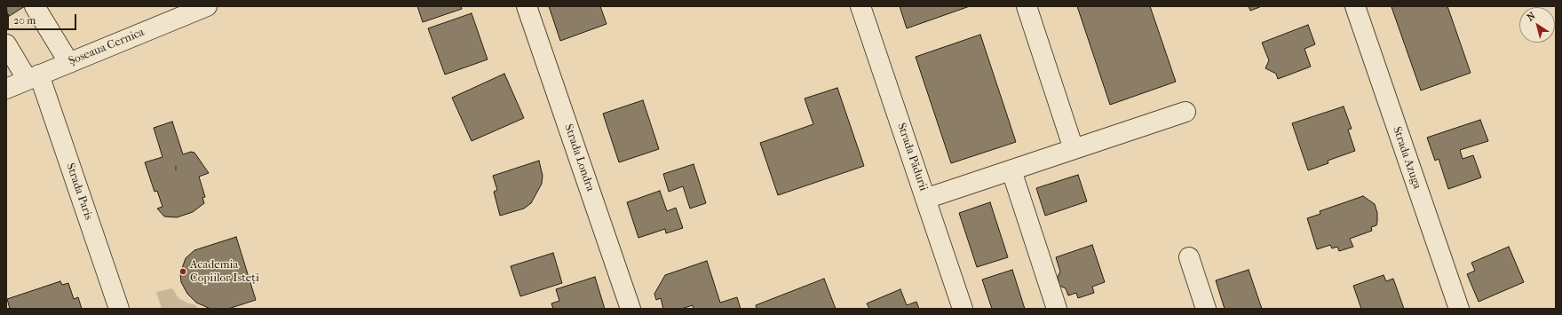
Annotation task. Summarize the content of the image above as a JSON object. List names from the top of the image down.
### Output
{
  "streets": {
    "street": [
      "Șoseaua Cernica",
      "Strada Pădurii",
      "Strada Londra",
      "Strada Azuga",
      "Strada Paris"
    ]
  },
  "crossings": [
    ["Șoseaua Cernica", "Strada Paris"]
  ],
  "places": ["Academia Copiilor Isteți"],
  "house_numbers": ["1"],
  "scale_bar": "20 m",
  "north": "top left"
}
